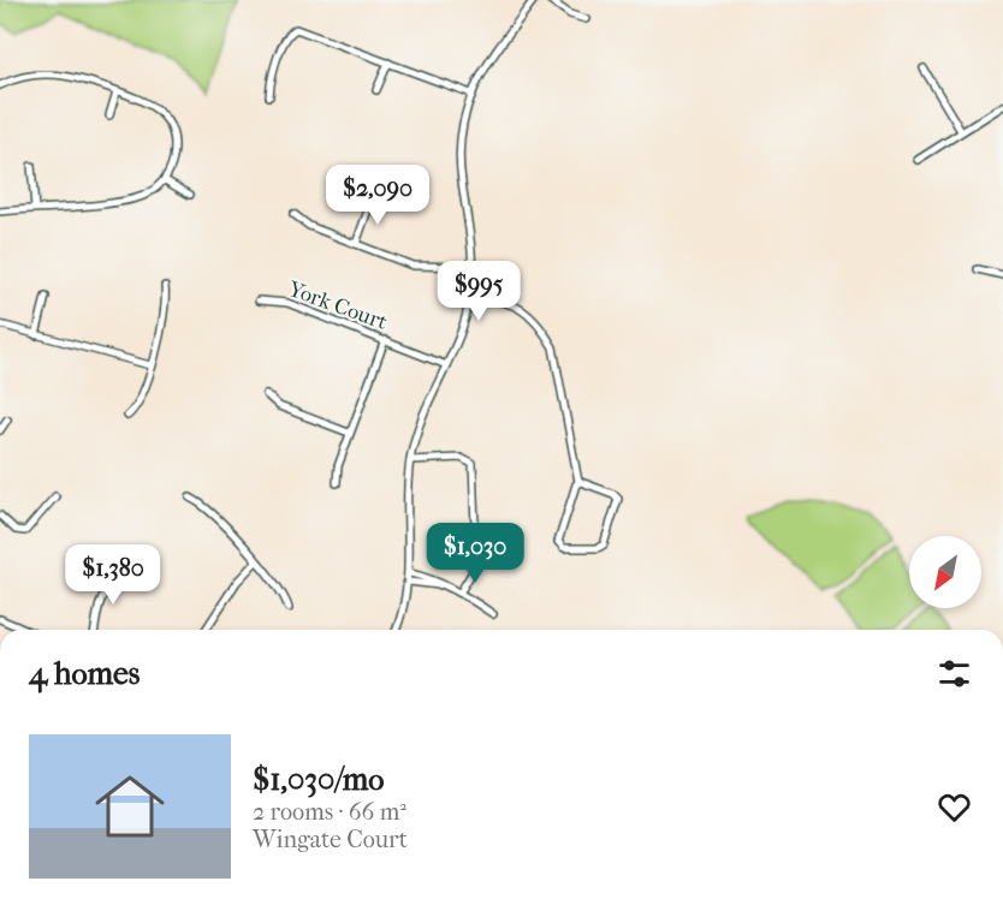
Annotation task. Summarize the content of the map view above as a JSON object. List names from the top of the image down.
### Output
{
  "streets": {
    "street": ["York Court"]
  },
  "north": "bottom left",
  "page": {
    "price": [
      "$2,090",
      "$995",
      "$1,030",
      "$1,380"
    ],
    "heading": "4 homes",
    "list": [
      {
        "name": "$1,030/mo",
        "note": "2 rooms · 66 m² · Wingate Court"
      }
    ]
  }
}
